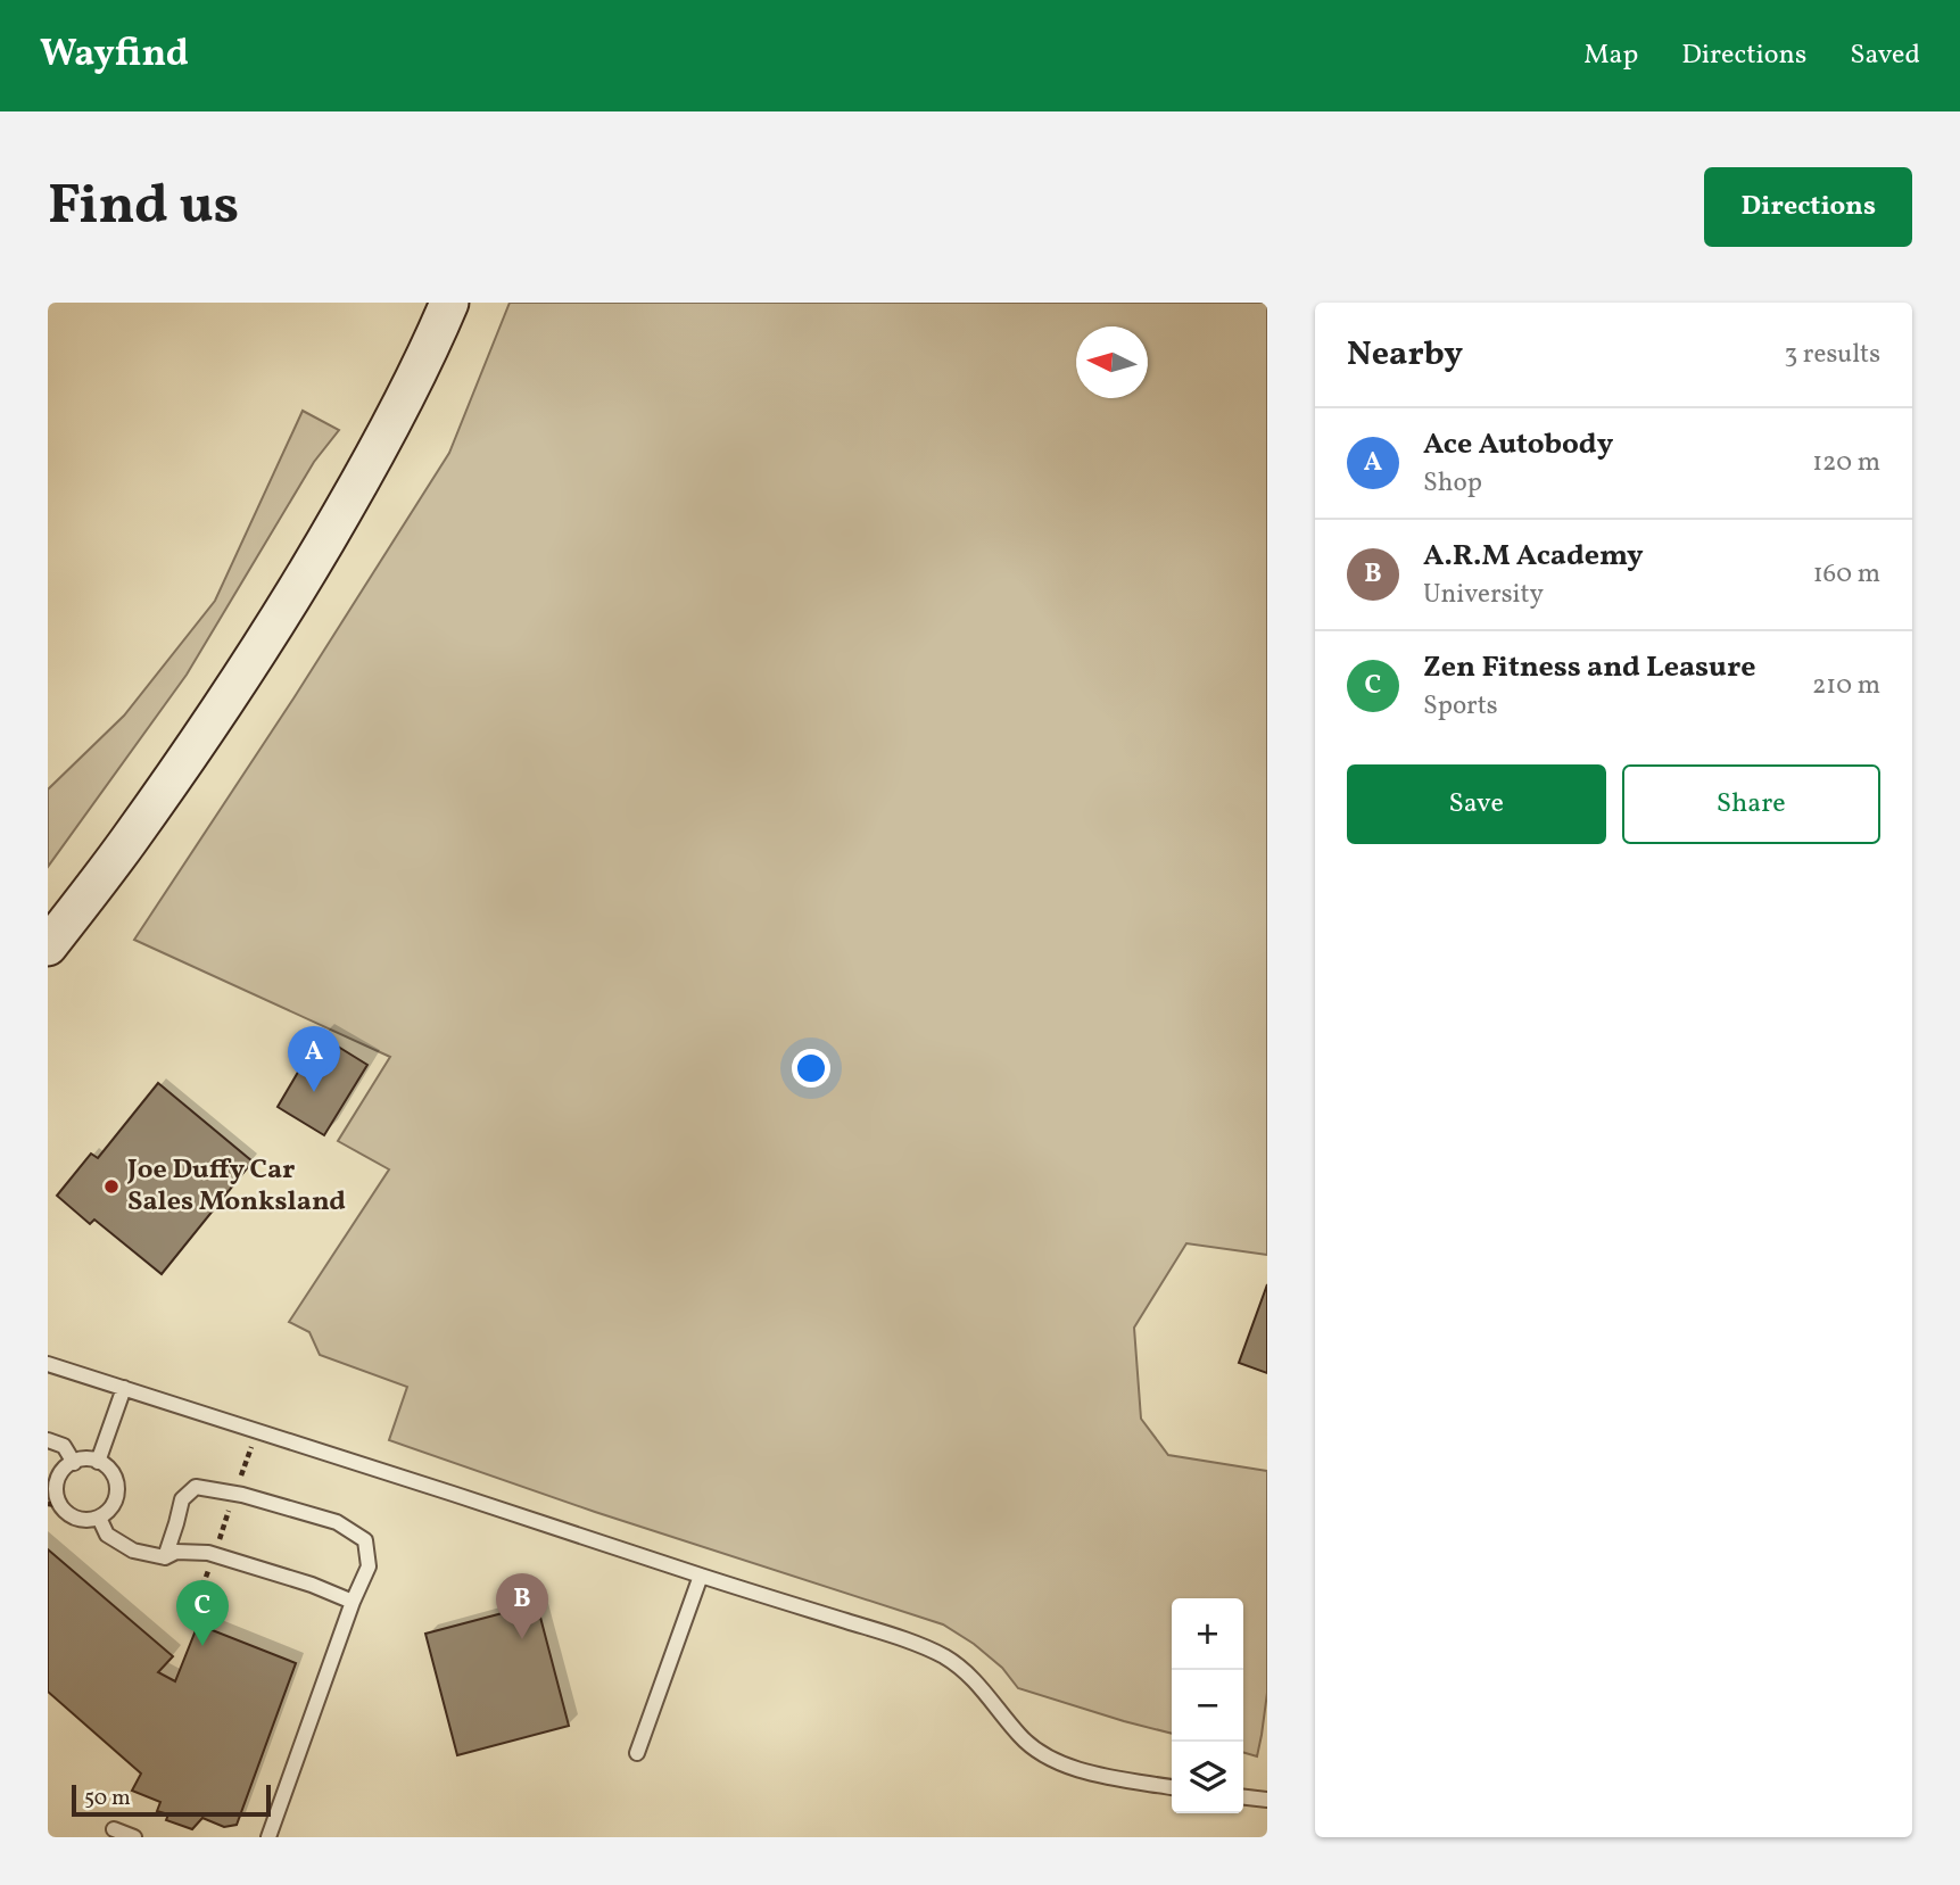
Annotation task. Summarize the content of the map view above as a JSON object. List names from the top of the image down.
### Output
{
  "places": ["Joe Duffy Car Sales Monksland"],
  "scale_bar": "50 m",
  "north": "left",
  "page": {
    "header": "Wayfind",
    "nav": ["Map", "Directions", "Saved"],
    "buttons": [
      "Directions",
      ["Save", "Share"]
    ],
    "title": "Find us",
    "heading": ["Nearby", "3 results"],
    "list": [
      {
        "mark": "A",
        "name": "Ace Autobody",
        "note": "Shop",
        "value": "120 m"
      },
      {
        "mark": "B",
        "name": "A.R.M Academy",
        "note": "University",
        "value": "160 m"
      },
      {
        "mark": "C",
        "name": "Zen Fitness and Leasure",
        "note": "Sports",
        "value": "210 m"
      }
    ],
    "pins": ["A", "B", "C"],
    "map_buttons": ["+", "−"],
    "scale": "50 m"
  }
}
